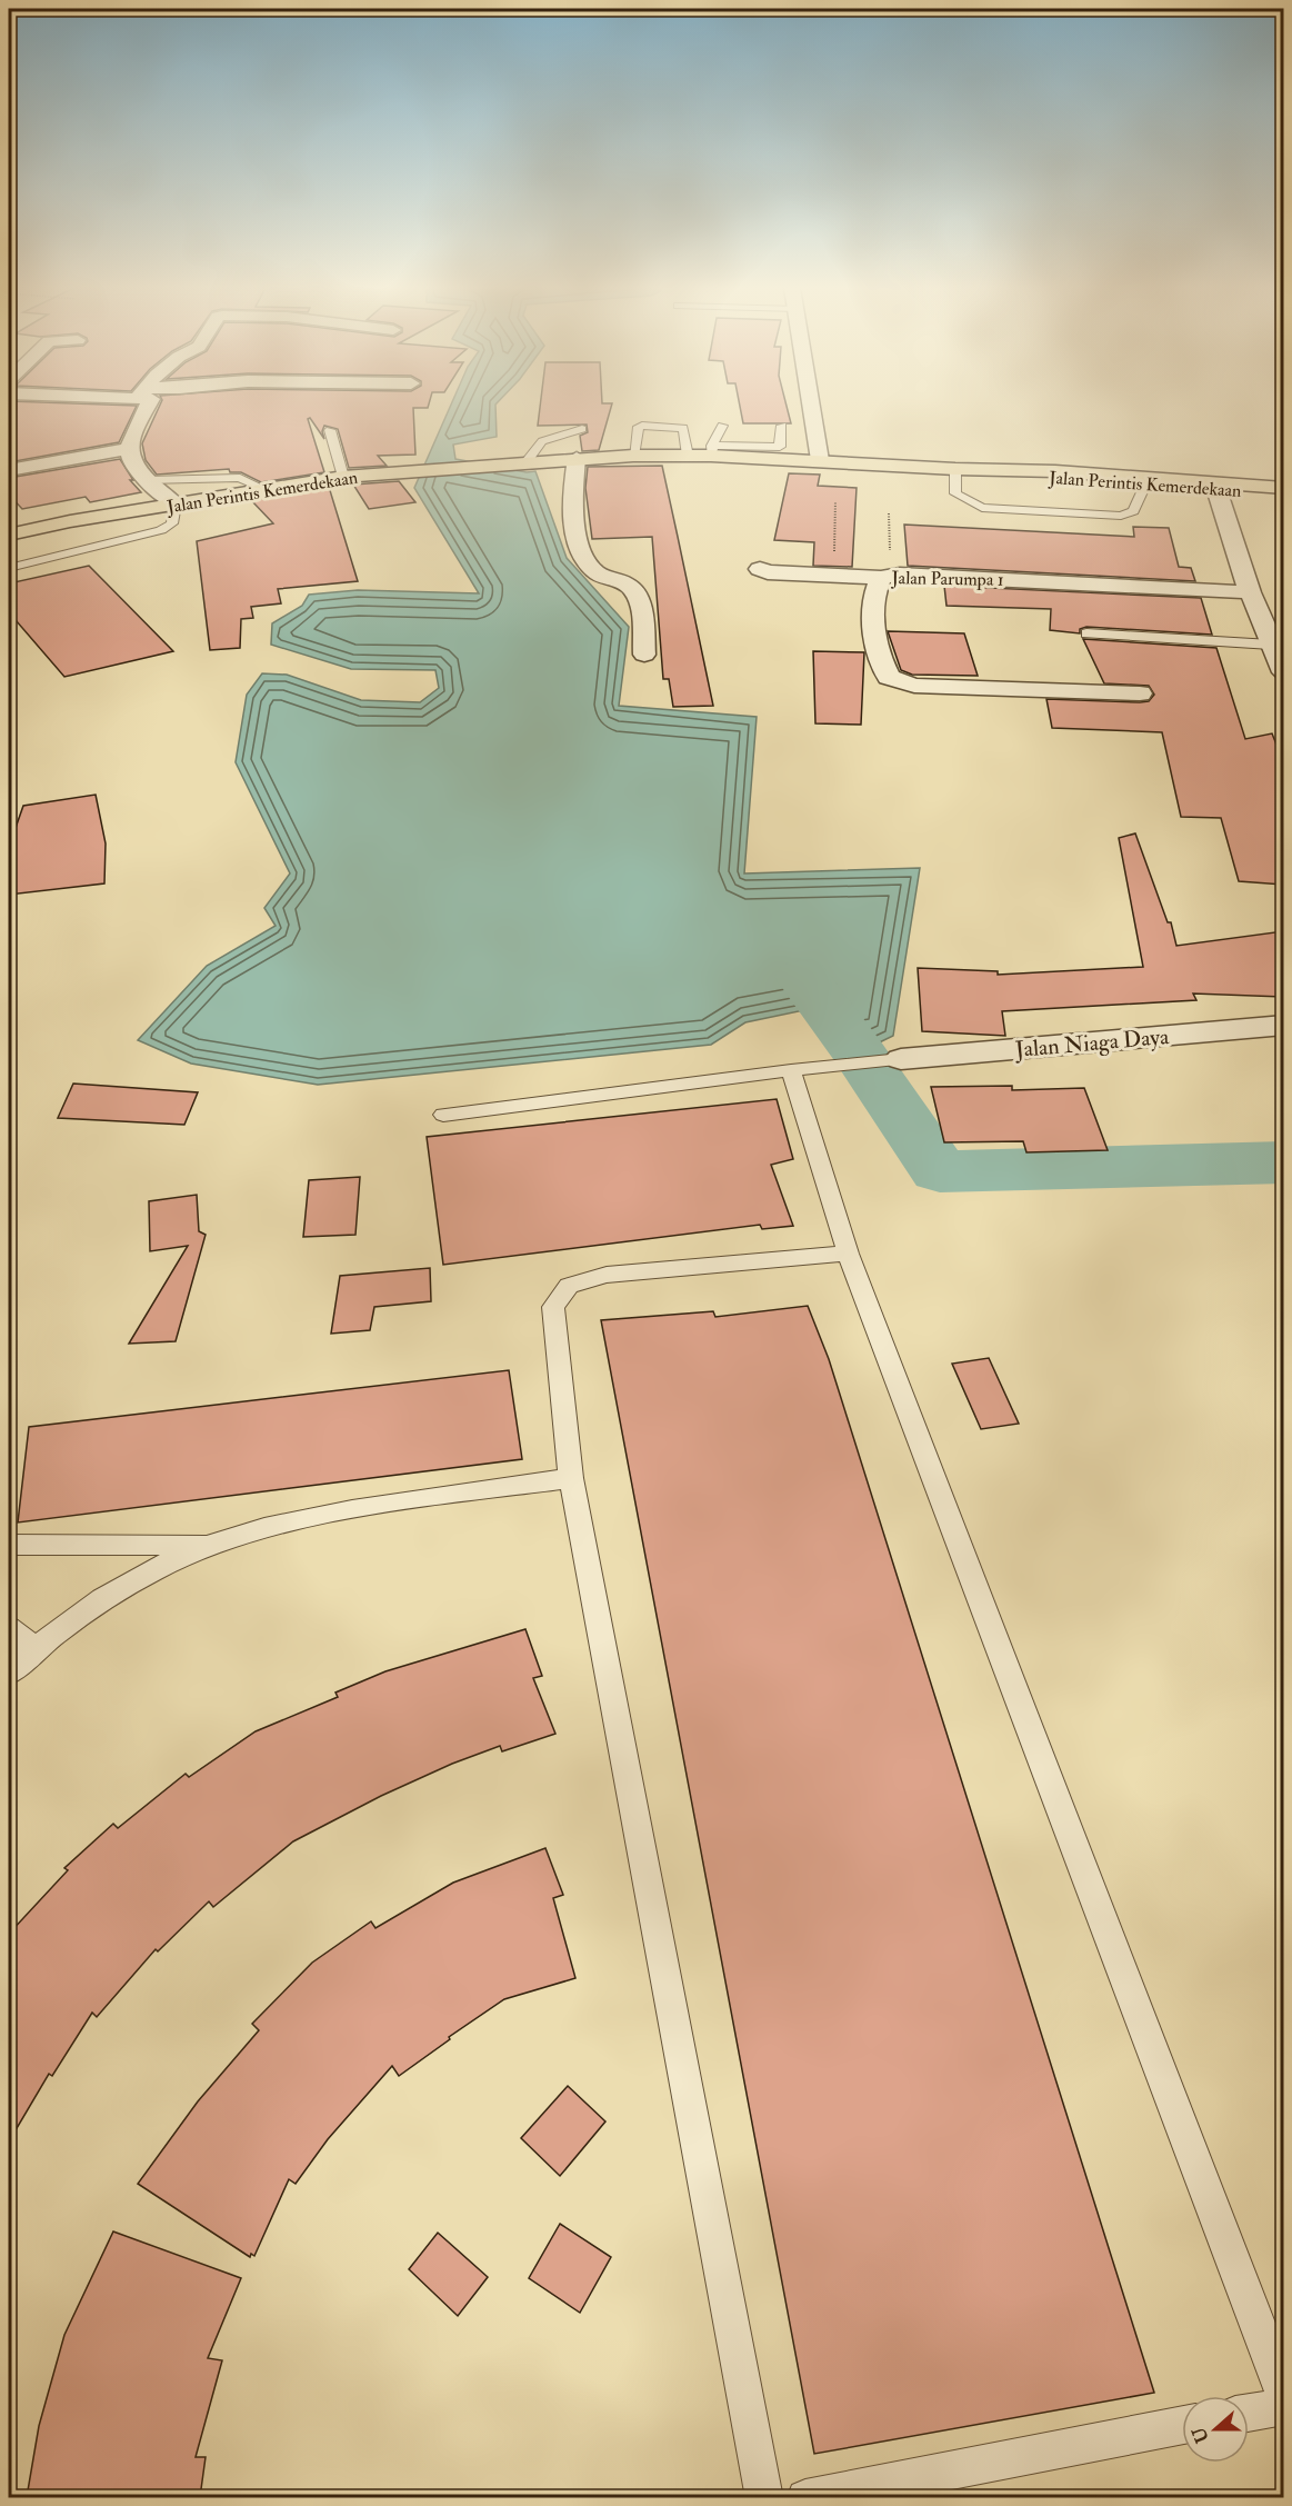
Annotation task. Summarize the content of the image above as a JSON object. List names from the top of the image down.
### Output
{
  "streets": {
    "highway": ["Jalan Perintis Kemerdekaan"],
    "street": ["Jalan Parumpa 1", "Jalan Niaga Daya"]
  },
  "north": "left"
}
